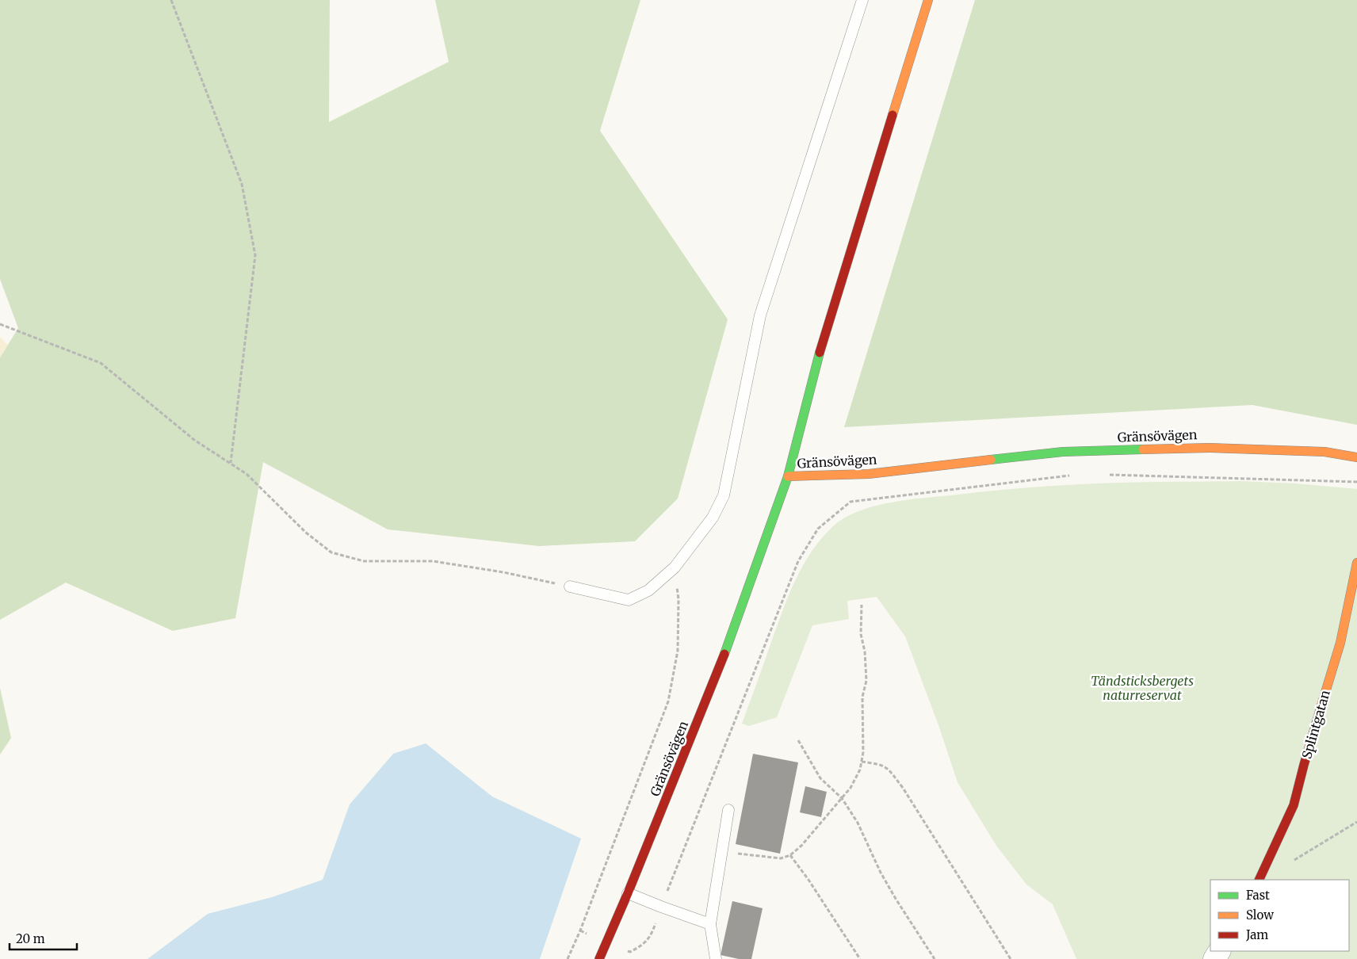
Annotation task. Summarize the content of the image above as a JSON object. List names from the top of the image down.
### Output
{
  "streets": {
    "street": ["Gränsövägen", "Splintgatan"]
  },
  "parks": ["Tändsticksbergets naturreservat"],
  "legend": ["Fast", "Slow", "Jam"],
  "scale_bar": "20 m"
}
